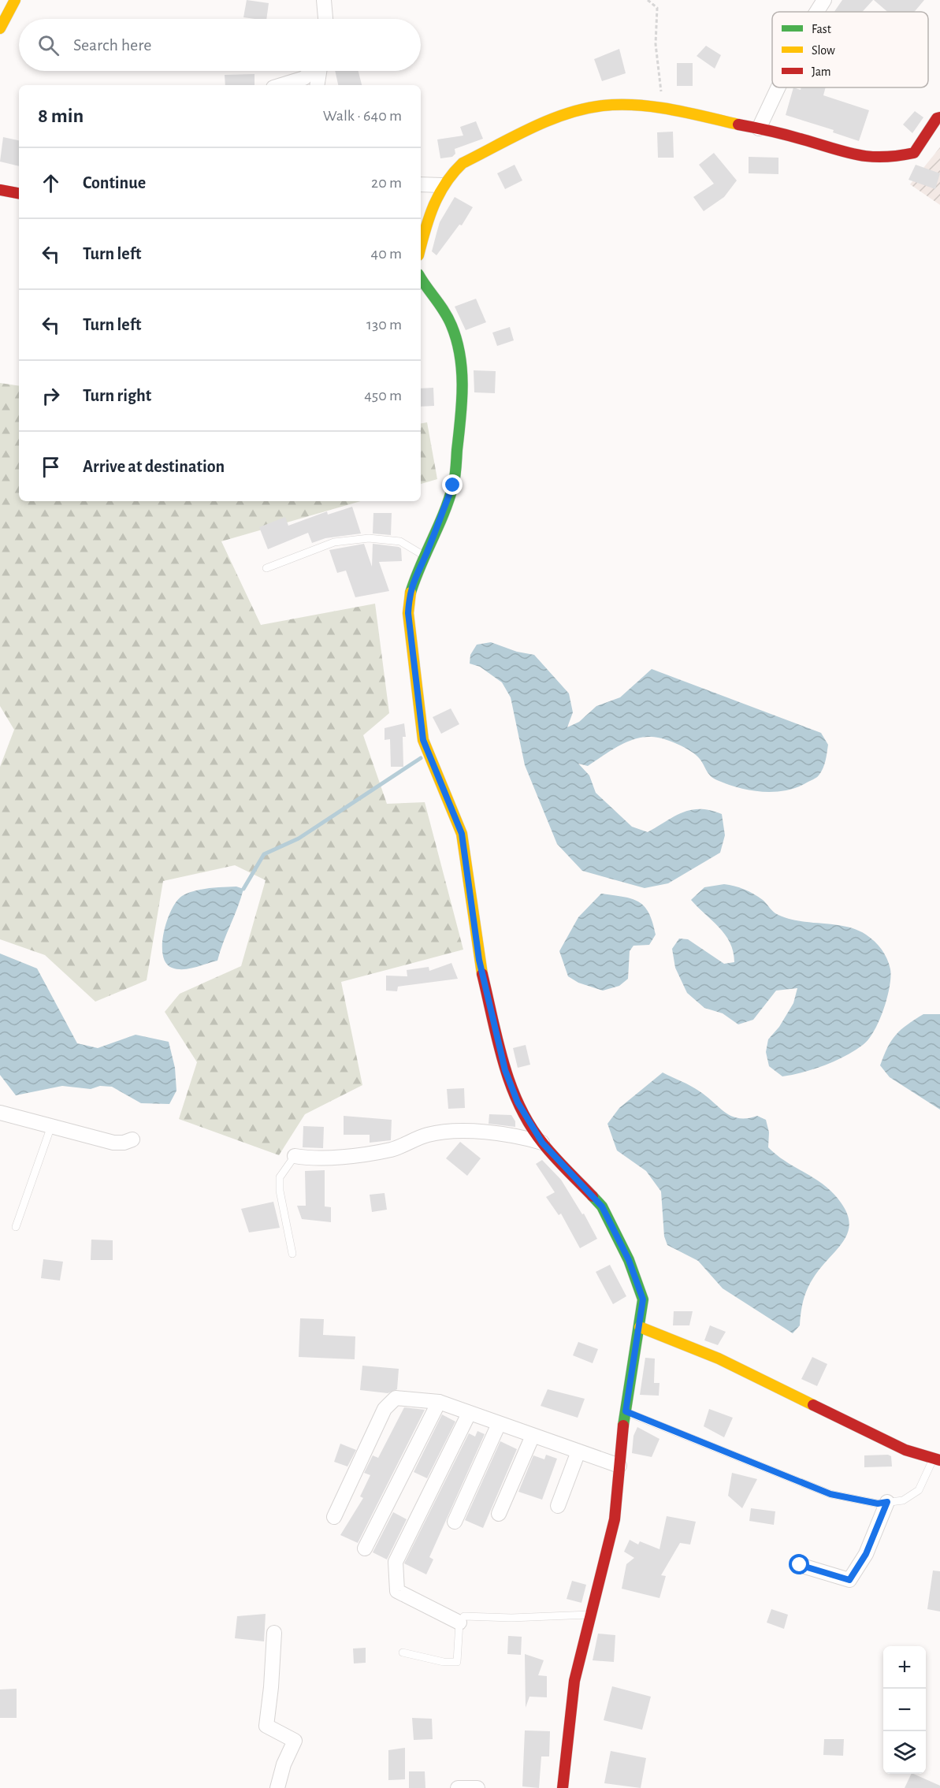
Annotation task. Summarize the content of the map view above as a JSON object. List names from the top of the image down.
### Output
{
  "legend": ["Fast", "Slow", "Jam"],
  "page": {
    "search": "Search here",
    "heading": ["8 min", "Walk · 640 m"],
    "list": [
      ["Continue", "20 m"],
      ["Turn left", "40 m"],
      ["Turn left", "130 m"],
      ["Turn right", "450 m"],
      "Arrive at destination"
    ],
    "map_buttons": ["+", "−"]
  }
}
